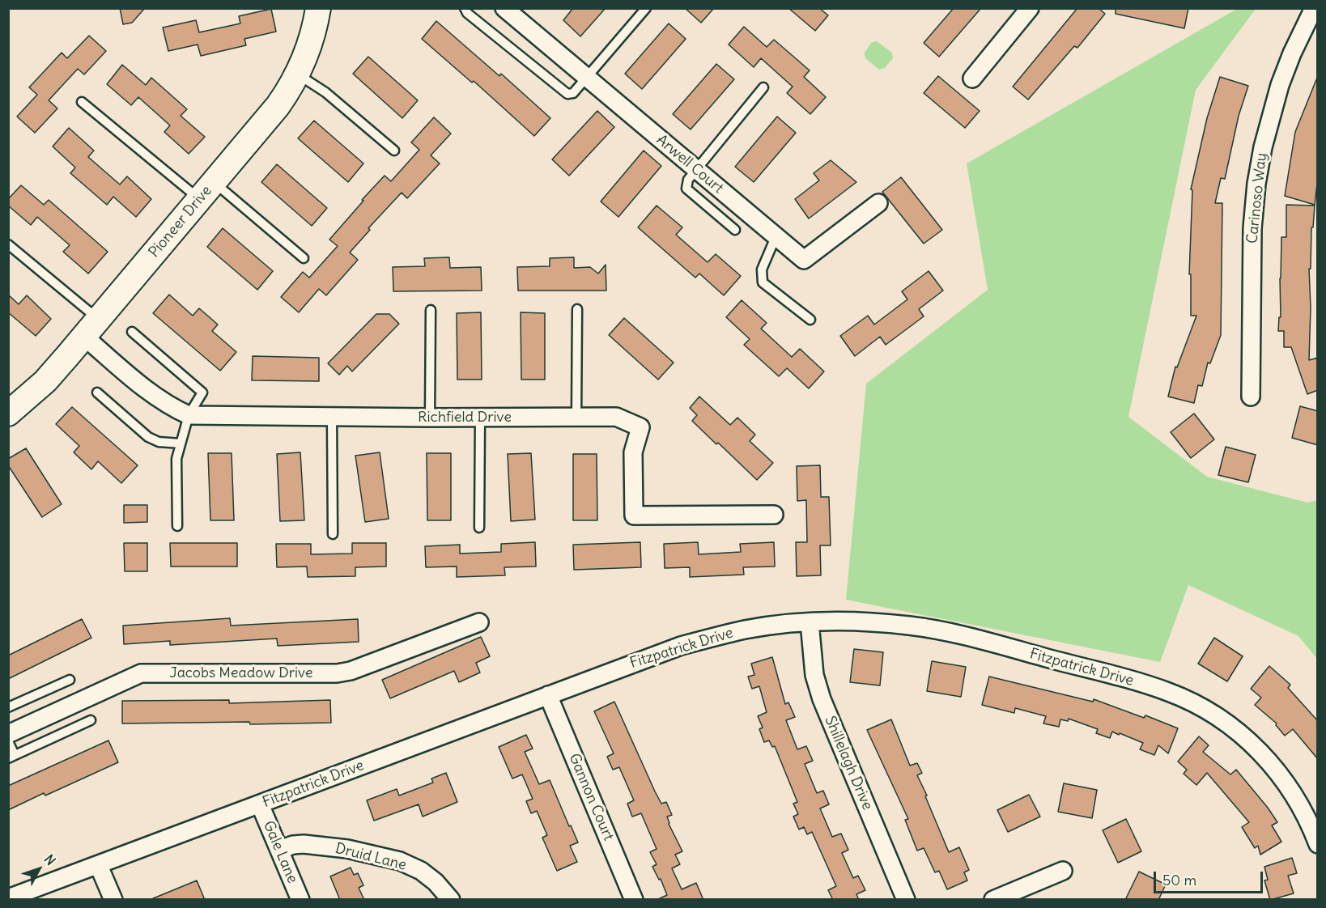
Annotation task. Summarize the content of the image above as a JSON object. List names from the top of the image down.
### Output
{
  "streets": {
    "street": [
      "Arwell Court",
      "Carinoso Way",
      "Pioneer Drive",
      "Richfield Drive",
      "Fitzpatrick Drive",
      "Jacobs Meadow Drive",
      "Shillelagh Drive",
      "Gannon Court",
      "Gale Lane",
      "Druid Lane"
    ]
  },
  "crossings": [
    ["Pioneer Drive", "Richfield Drive"],
    ["Fitzpatrick Drive", "Shillelagh Drive"],
    ["Fitzpatrick Drive", "Gannon Court"],
    ["Fitzpatrick Drive", "Gale Lane"],
    ["Gale Lane", "Druid Lane"]
  ],
  "scale_bar": "50 m",
  "north": "top right"
}
